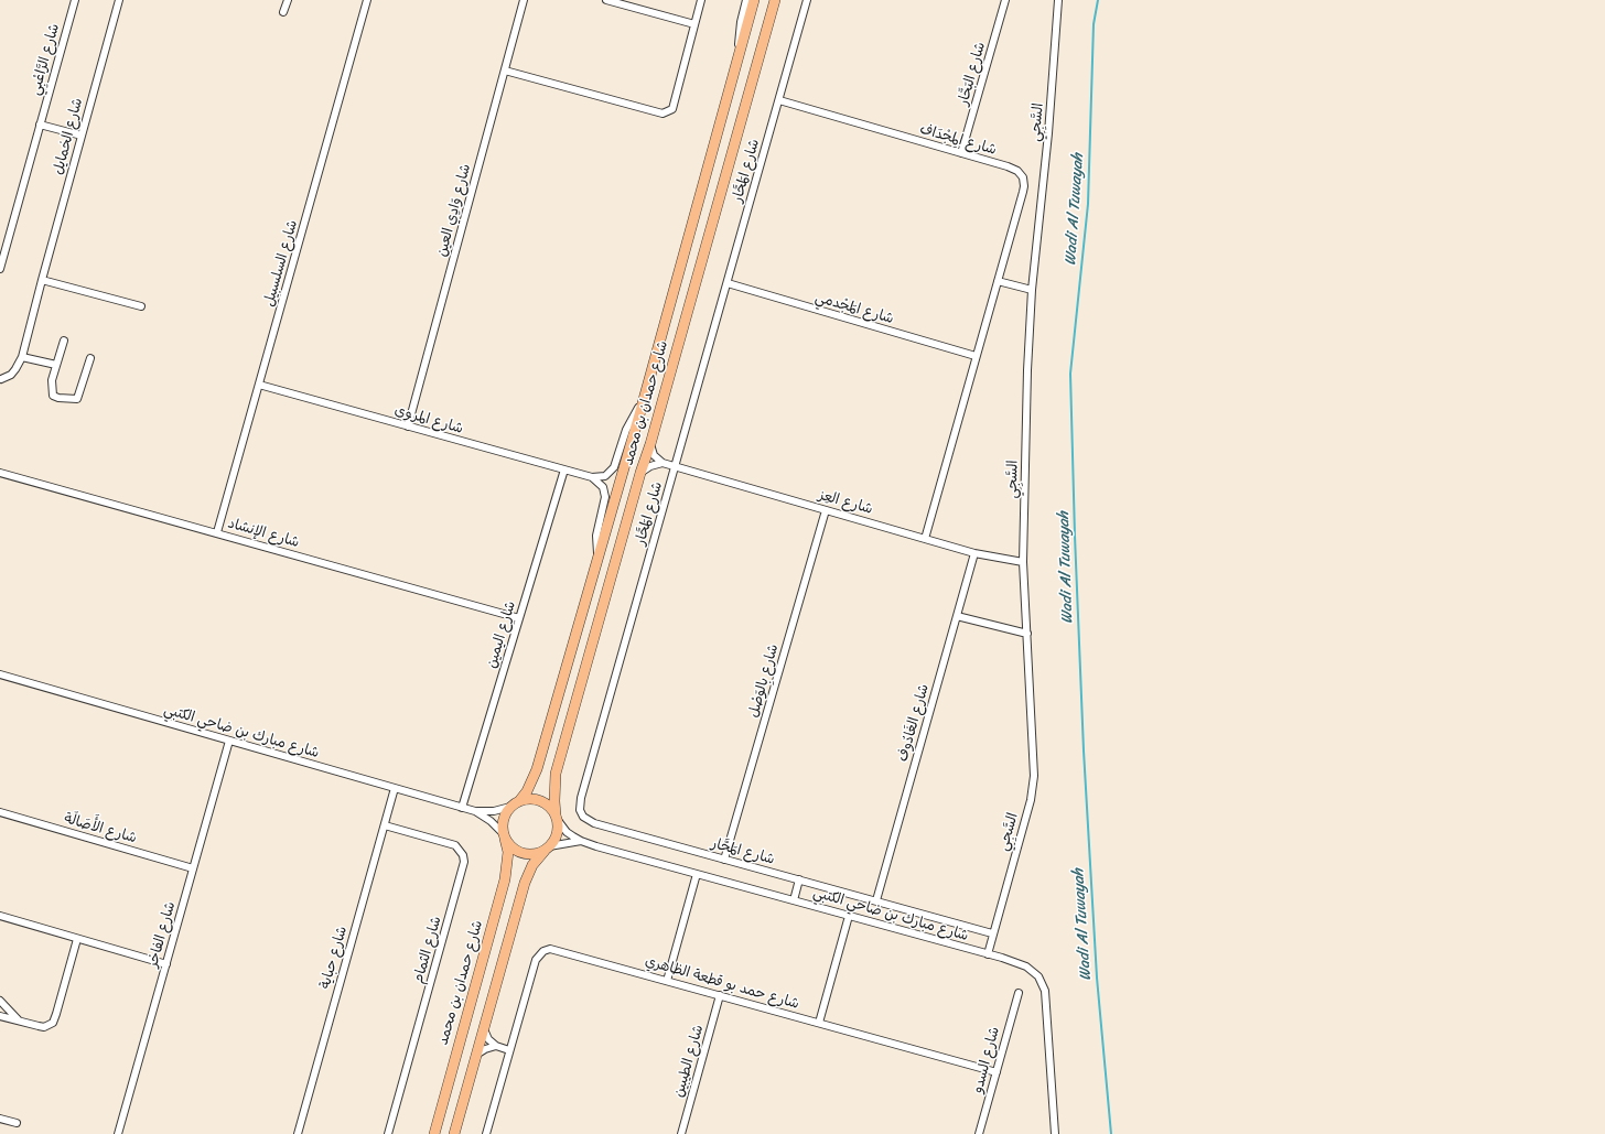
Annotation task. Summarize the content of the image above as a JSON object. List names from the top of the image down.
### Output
{
  "streets": {
    "main road": ["شارع حمدان بن محمد"],
    "street": [
      "شارع الرَّاعْبِي",
      "شارع البَحَّار",
      "السَّجِي",
      "شارع الخمايل",
      "شارع المِجْدَاف",
      "شارع المَحَّار",
      "شارع وَادِي العين",
      "شارع السلسبيل",
      "شارع المَجْدمي",
      "شارع المروى",
      "شارع العِز",
      "شارع الإنشاد",
      "شارع اليمين",
      "شارع بِالوَصْل",
      "شارع الغَادُوف",
      "شارع مبارك بن ضاحي الكتبي",
      "شارع الأَصَالَة",
      "شارع الفاخر",
      "شارع الثمام",
      "شارع حباية",
      "شارع حمد بو قطعة الظاهري",
      "شارع السدو",
      "شارع الطيبين"
    ]
  },
  "crossings": [
    ["شارع البَحَّار", "شارع المِجْدَاف"],
    ["السَّجِي", "شارع المَحَّار"],
    ["السَّجِي", "شارع العِز"],
    ["السَّجِي", "شارع مبارك بن ضاحي الكتبي"],
    ["شارع المِجْدَاف", "شارع المَحَّار"],
    ["شارع المِجْدَاف", "شارع المَجْدمي"],
    ["شارع المِجْدَاف", "شارع العِز"],
    ["شارع المَحَّار", "شارع المَجْدمي"],
    ["شارع المَحَّار", "شارع العِز"],
    ["شارع المَحَّار", "شارع بِالوَصْل"],
    ["شارع المَحَّار", "شارع الغَادُوف"],
    ["شارع وَادِي العين", "شارع المروى"],
    ["شارع السلسبيل", "شارع المروى"],
    ["شارع السلسبيل", "شارع الإنشاد"],
    ["شارع حمدان بن محمد", "شارع مبارك بن ضاحي الكتبي"],
    ["شارع المروى", "شارع اليمين"],
    ["شارع العِز", "شارع بِالوَصْل"],
    ["شارع العِز", "شارع الغَادُوف"],
    ["شارع الإنشاد", "شارع اليمين"],
    ["شارع اليمين", "شارع مبارك بن ضاحي الكتبي"],
    ["شارع مبارك بن ضاحي الكتبي", "شارع الفاخر"],
    ["شارع مبارك بن ضاحي الكتبي", "شارع حباية"],
    ["شارع الأَصَالَة", "شارع الفاخر"],
    ["شارع الثمام", "شارع حباية"],
    ["شارع حمد بو قطعة الظاهري", "شارع السدو"],
    ["شارع حمد بو قطعة الظاهري", "شارع الطيبين"]
  ],
  "water": ["Wadi Al Tuwayah"]
}
